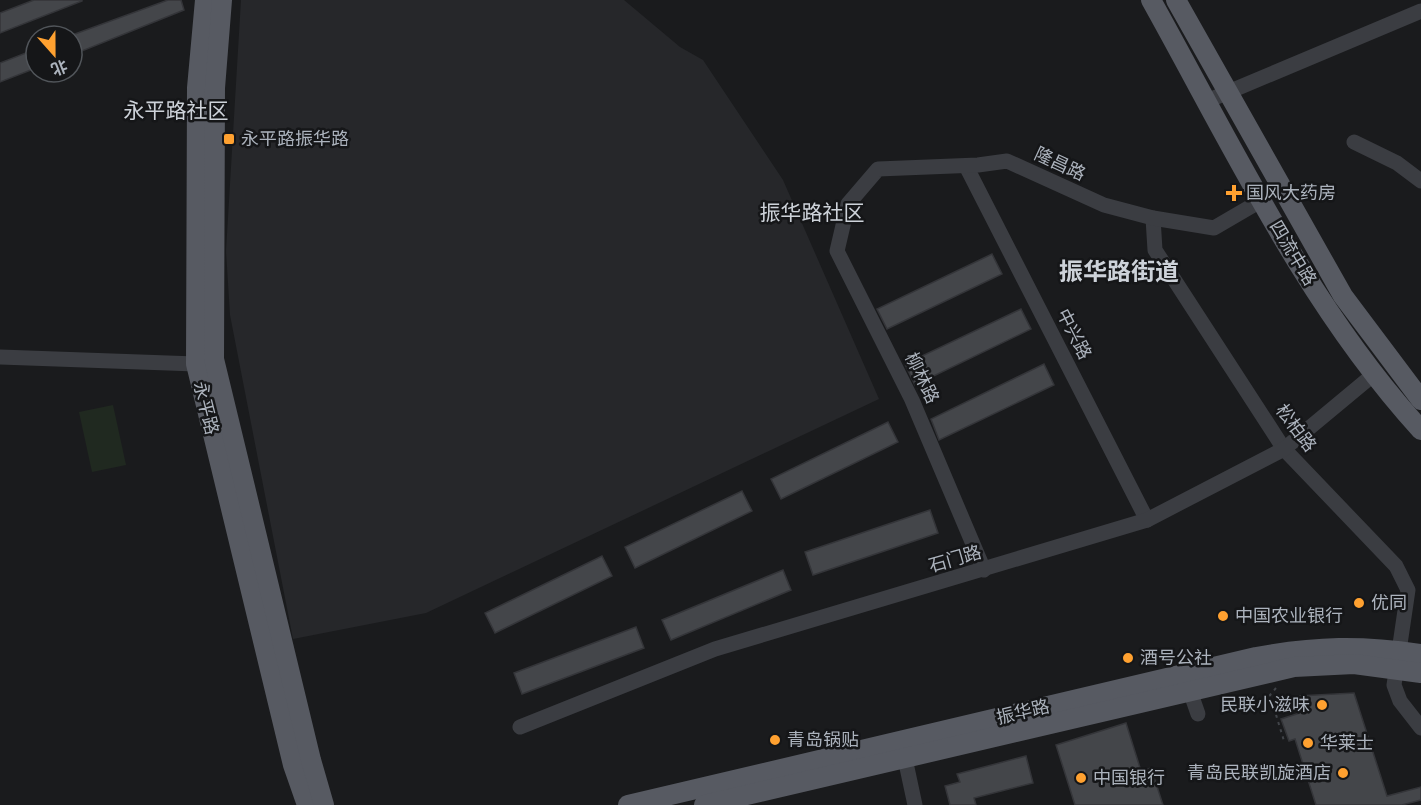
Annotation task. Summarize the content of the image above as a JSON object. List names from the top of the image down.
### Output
{
  "streets": {
    "main road": ["四流中路", "永平路", "振华路"],
    "street": [
      "隆昌路",
      "中兴路",
      "柳林路",
      "松柏路",
      "石门路"
    ]
  },
  "crossings": [
    ["隆昌路", "四流中路"],
    ["隆昌路", "中兴路"],
    ["隆昌路", "柳林路"],
    ["隆昌路", "松柏路"],
    ["四流中路", "石门路"],
    ["中兴路", "石门路"],
    ["柳林路", "石门路"],
    ["松柏路", "石门路"],
    ["松柏路", "振华路"]
  ],
  "districts": ["永平路社区", "振华路社区", "振华路街道"],
  "places": {
    "transit": ["永平路振华路"],
    "health": ["国风大药房"],
    "other": [
      "优同",
      "中国农业银行",
      "酒号公社",
      "民联小滋味",
      "青岛锅贴",
      "华莱士",
      "青岛民联凯旋酒店",
      "中国银行"
    ]
  },
  "north": "bottom"
}
